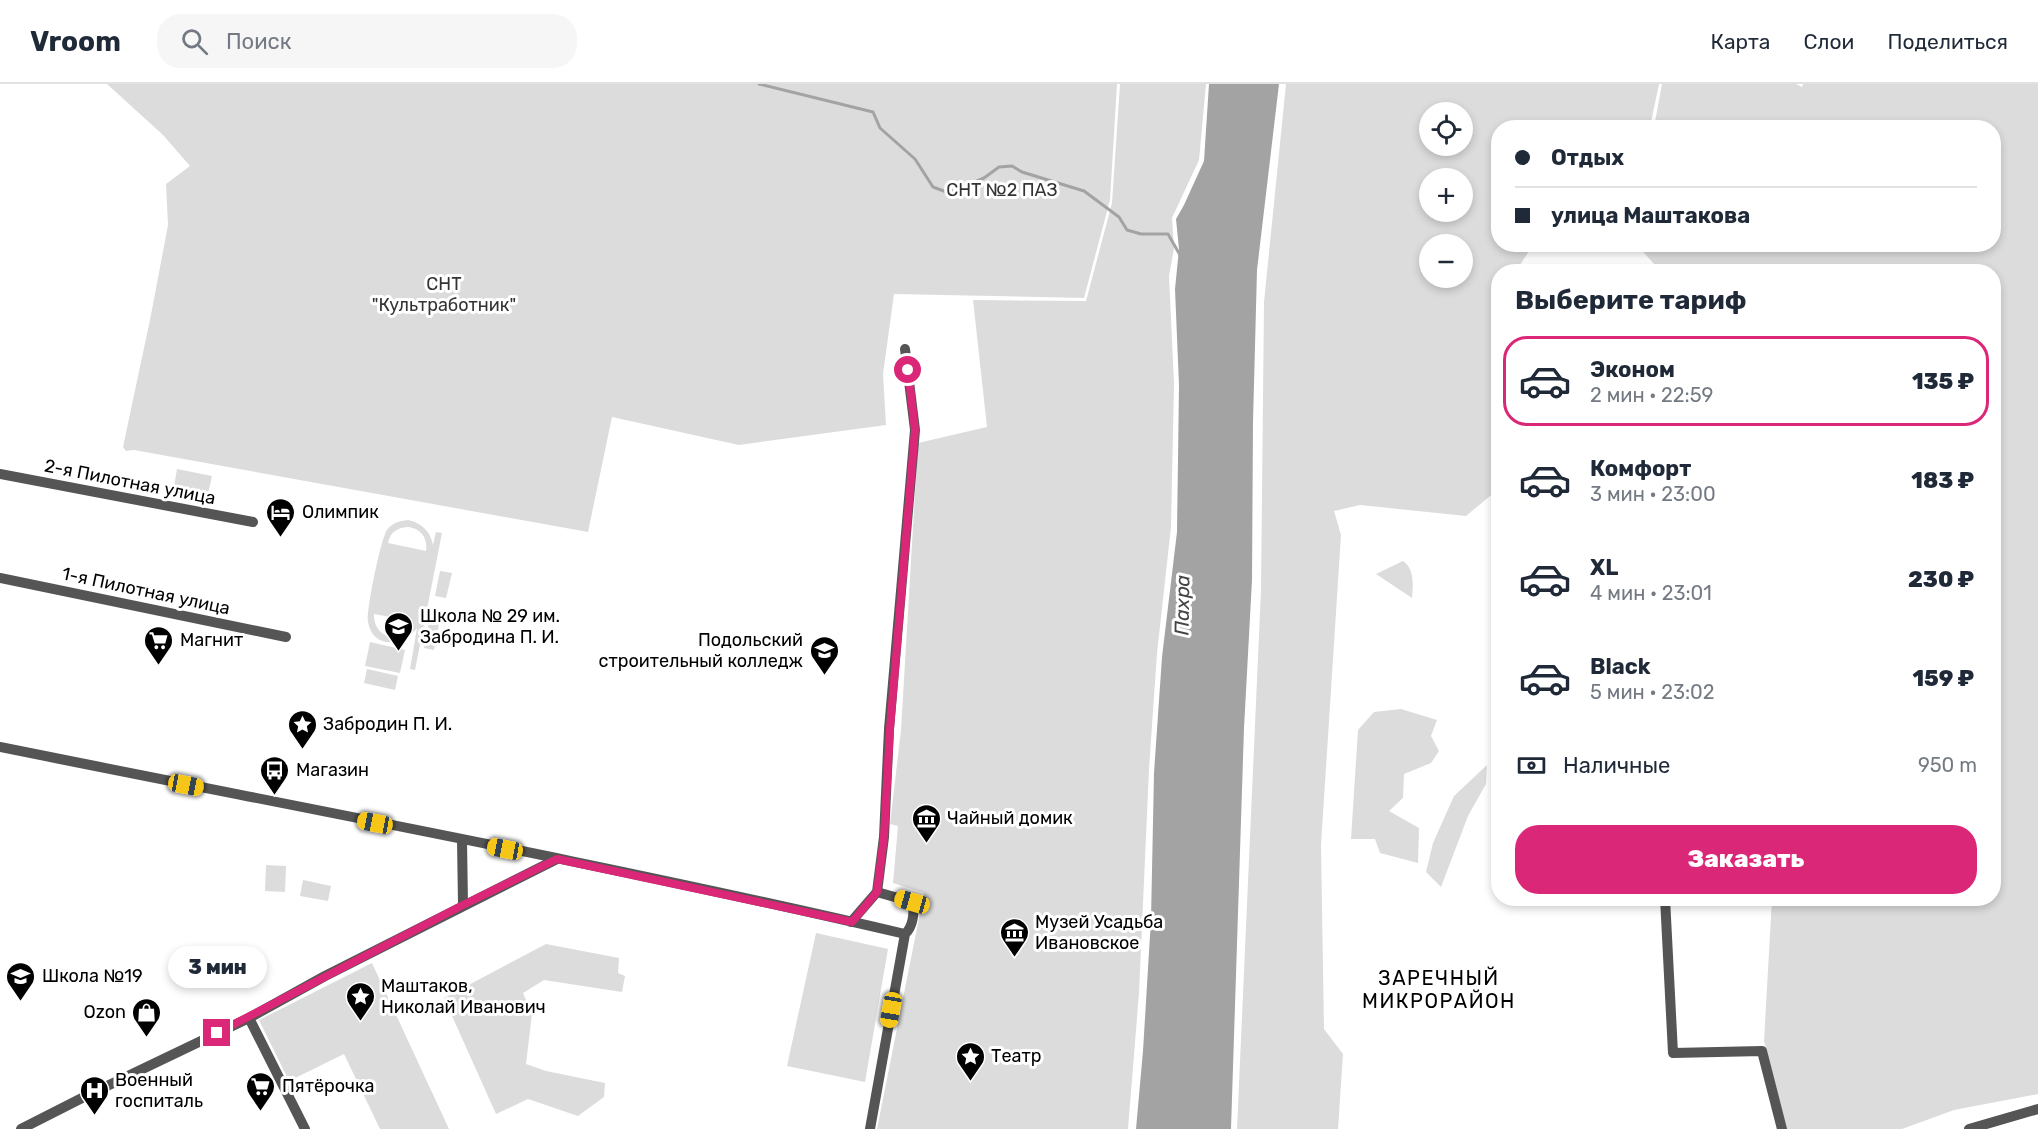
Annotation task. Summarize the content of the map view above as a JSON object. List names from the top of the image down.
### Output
{
  "streets": {
    "street": ["2-я Пилотная улица", "1-я Пилотная улица"]
  },
  "districts": ["ЗАРЕЧНЫЙ МИКРОРАЙОН"],
  "water": ["Пахра"],
  "parks": ["СНТ №2 ПАЗ", "СНТ \"Культработник\""],
  "places": {
    "hotel": ["Олимпик"],
    "school or university": ["Школа № 29 им. Забродина П. И.", "Подольский строительный колледж", "Школа №19"],
    "supermarket": ["Магнит", "Пятёрочка"],
    "place": ["Забродин П. И.", "Маштаков, Николай Иванович", "Театр"],
    "bus stop": ["Магазин"],
    "museum": ["Чайный домик", "Музей Усадьба Ивановское"],
    "shop": ["Ozon"],
    "hospital": ["Военный госпиталь"]
  },
  "page": {
    "header": "Vroom",
    "search": "Поиск",
    "nav": ["Карта", "Слои", "Поделиться"],
    "map_buttons": ["+", "−"],
    "banner": ["Отдых", "улица Маштакова"],
    "heading": "Выберите тариф",
    "list": [
      {
        "name": "Эконом",
        "note": "2 мин · 22:59",
        "value": "135 ₽"
      },
      {
        "name": "Комфорт",
        "note": "3 мин · 23:00",
        "value": "183 ₽"
      },
      {
        "name": "XL",
        "note": "4 мин · 23:01",
        "value": "230 ₽"
      },
      {
        "name": "Black",
        "note": "5 мин · 23:02",
        "value": "159 ₽"
      }
    ],
    "pay": ["Наличные", "950 m"],
    "buttons": "Заказать",
    "bubble": "3 мин"
  }
}
